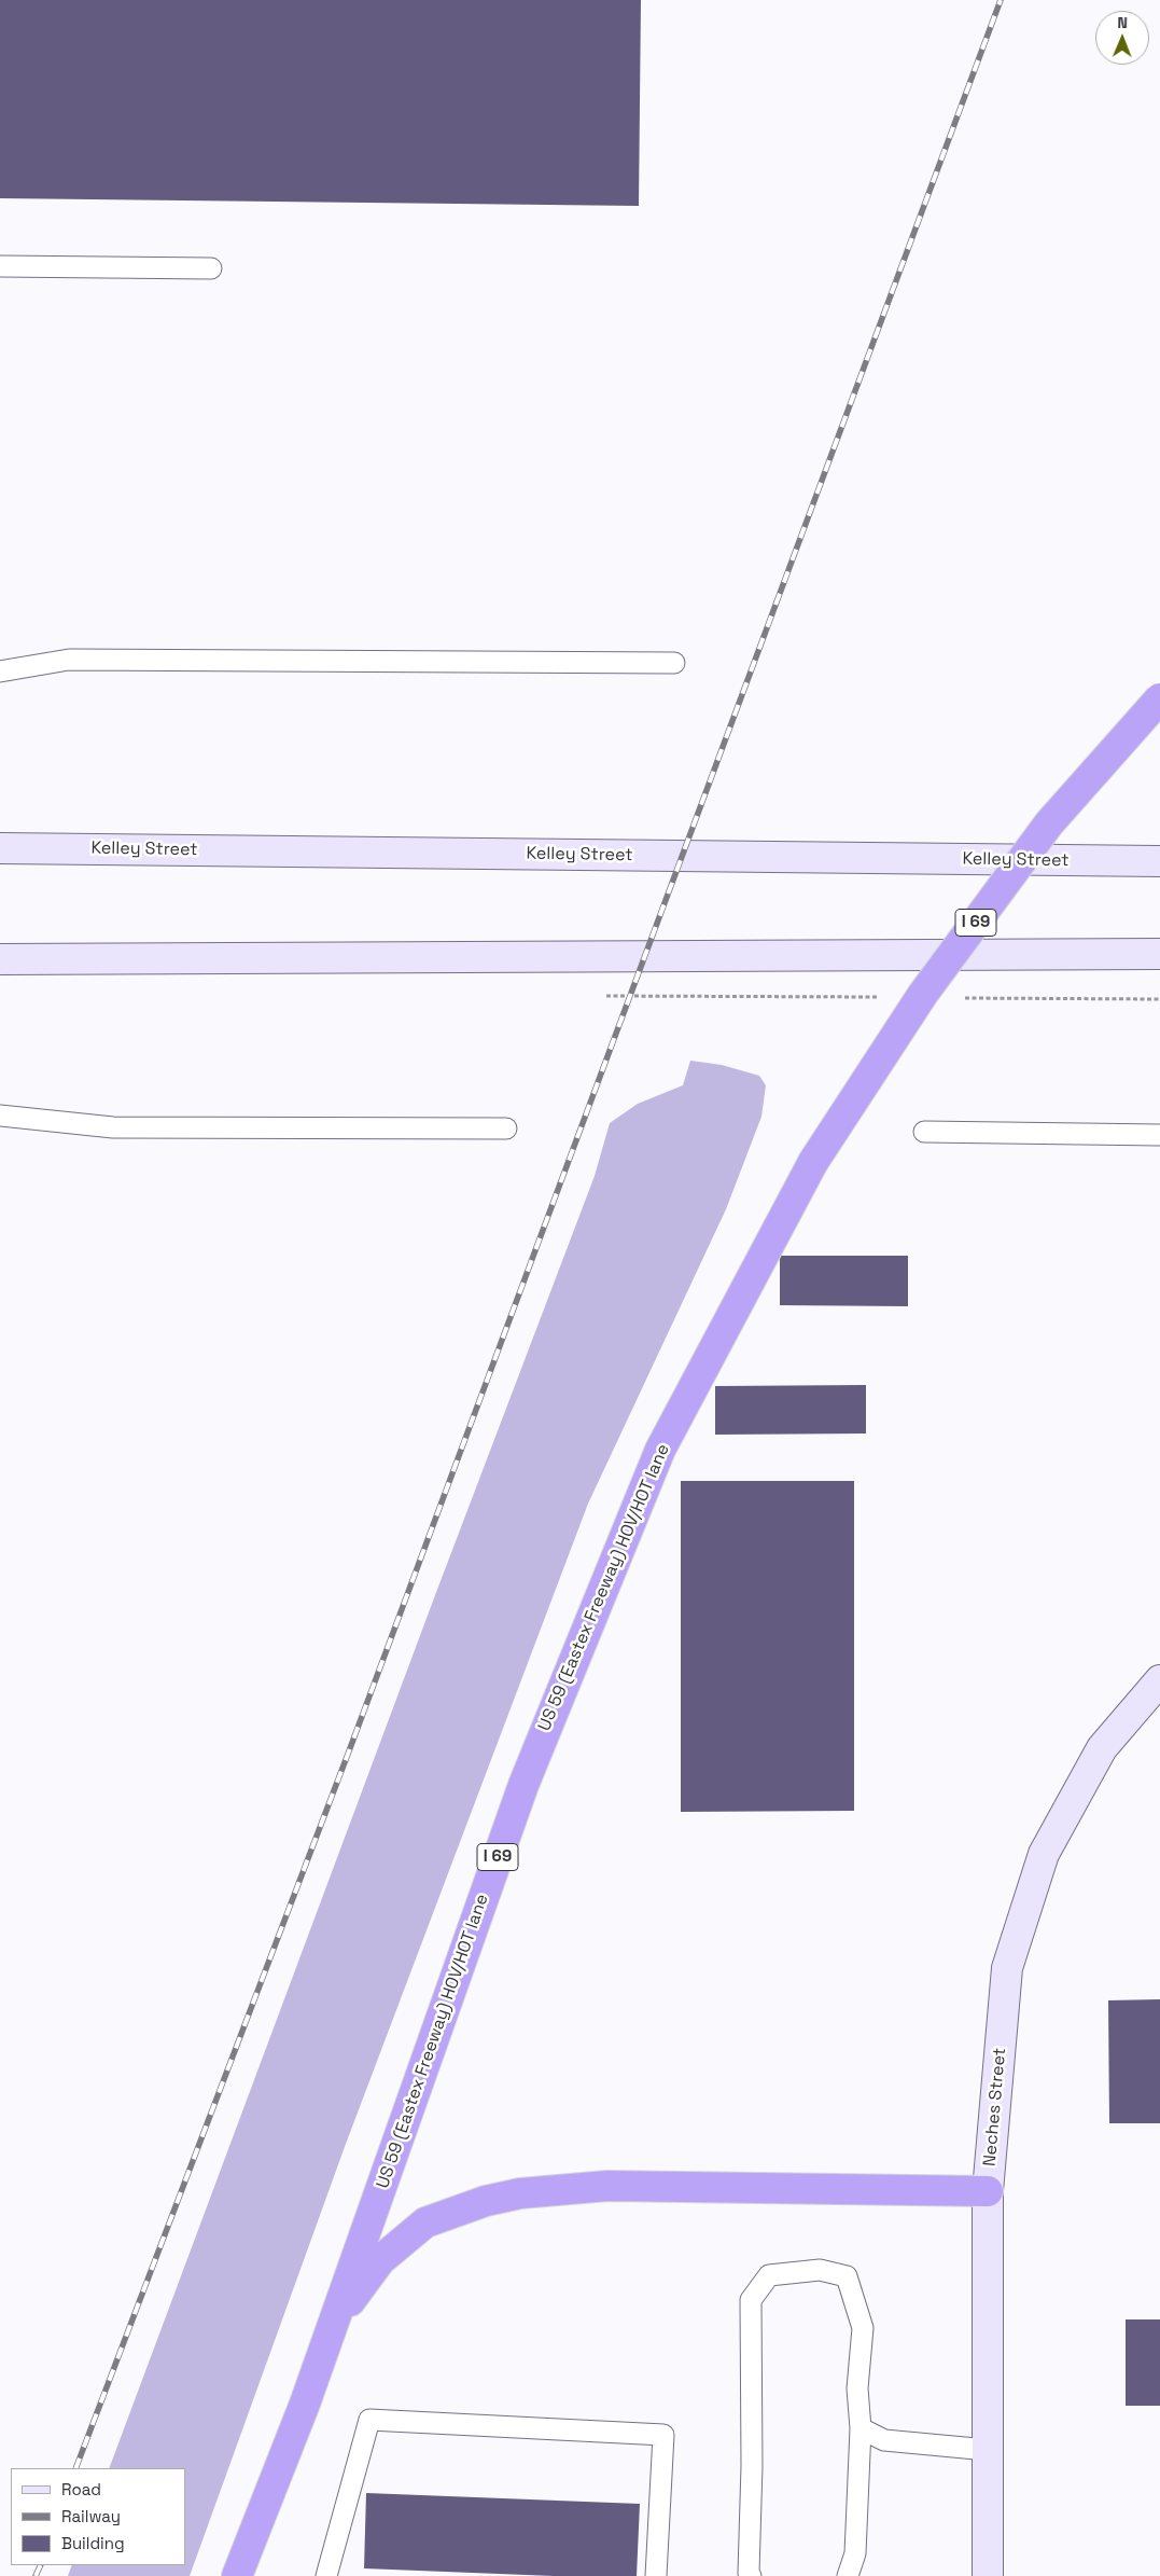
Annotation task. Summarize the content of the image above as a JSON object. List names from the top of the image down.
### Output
{
  "streets": {
    "highway": ["I 69", "US 59 (Eastex Freeway) HOV/HOT lane"],
    "main road": ["Kelley Street", "Neches Street"]
  },
  "legend": ["Road", "Railway", "Building"],
  "north": "top"
}
